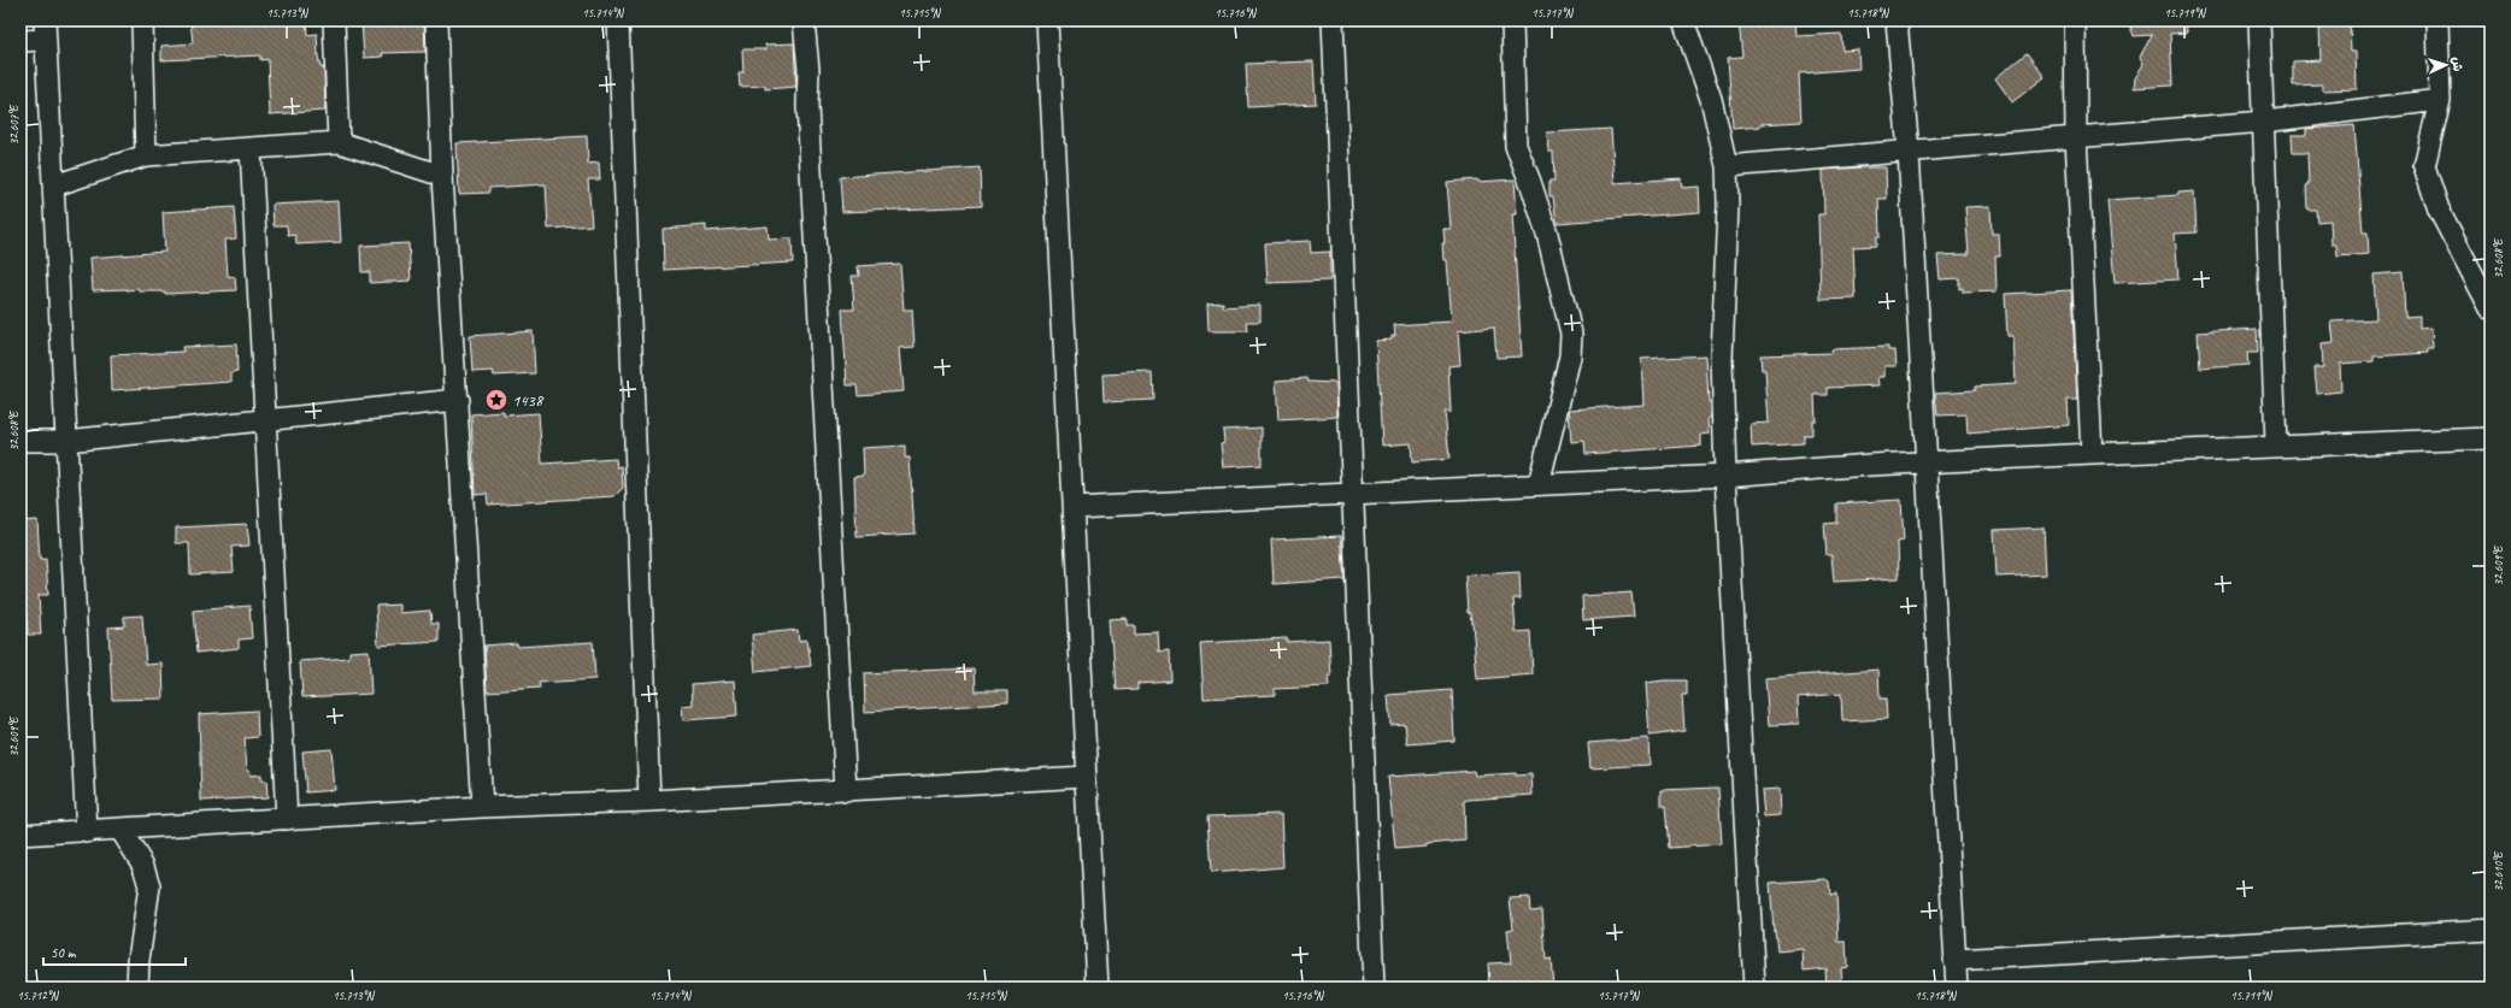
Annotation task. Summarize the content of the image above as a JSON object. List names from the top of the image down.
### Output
{
  "places": {
    "place": ["1438"]
  },
  "scale_bar": "50 m",
  "north": "right",
  "coordinates": [
    "15.713°N",
    "15.714°N",
    "15.715°N",
    "15.716°N",
    "15.717°N",
    "15.718°N",
    "15.719°N",
    "32.607°E",
    "32.608°E",
    "32.609°E",
    "32.610°E",
    "15.712°N"
  ]
}
